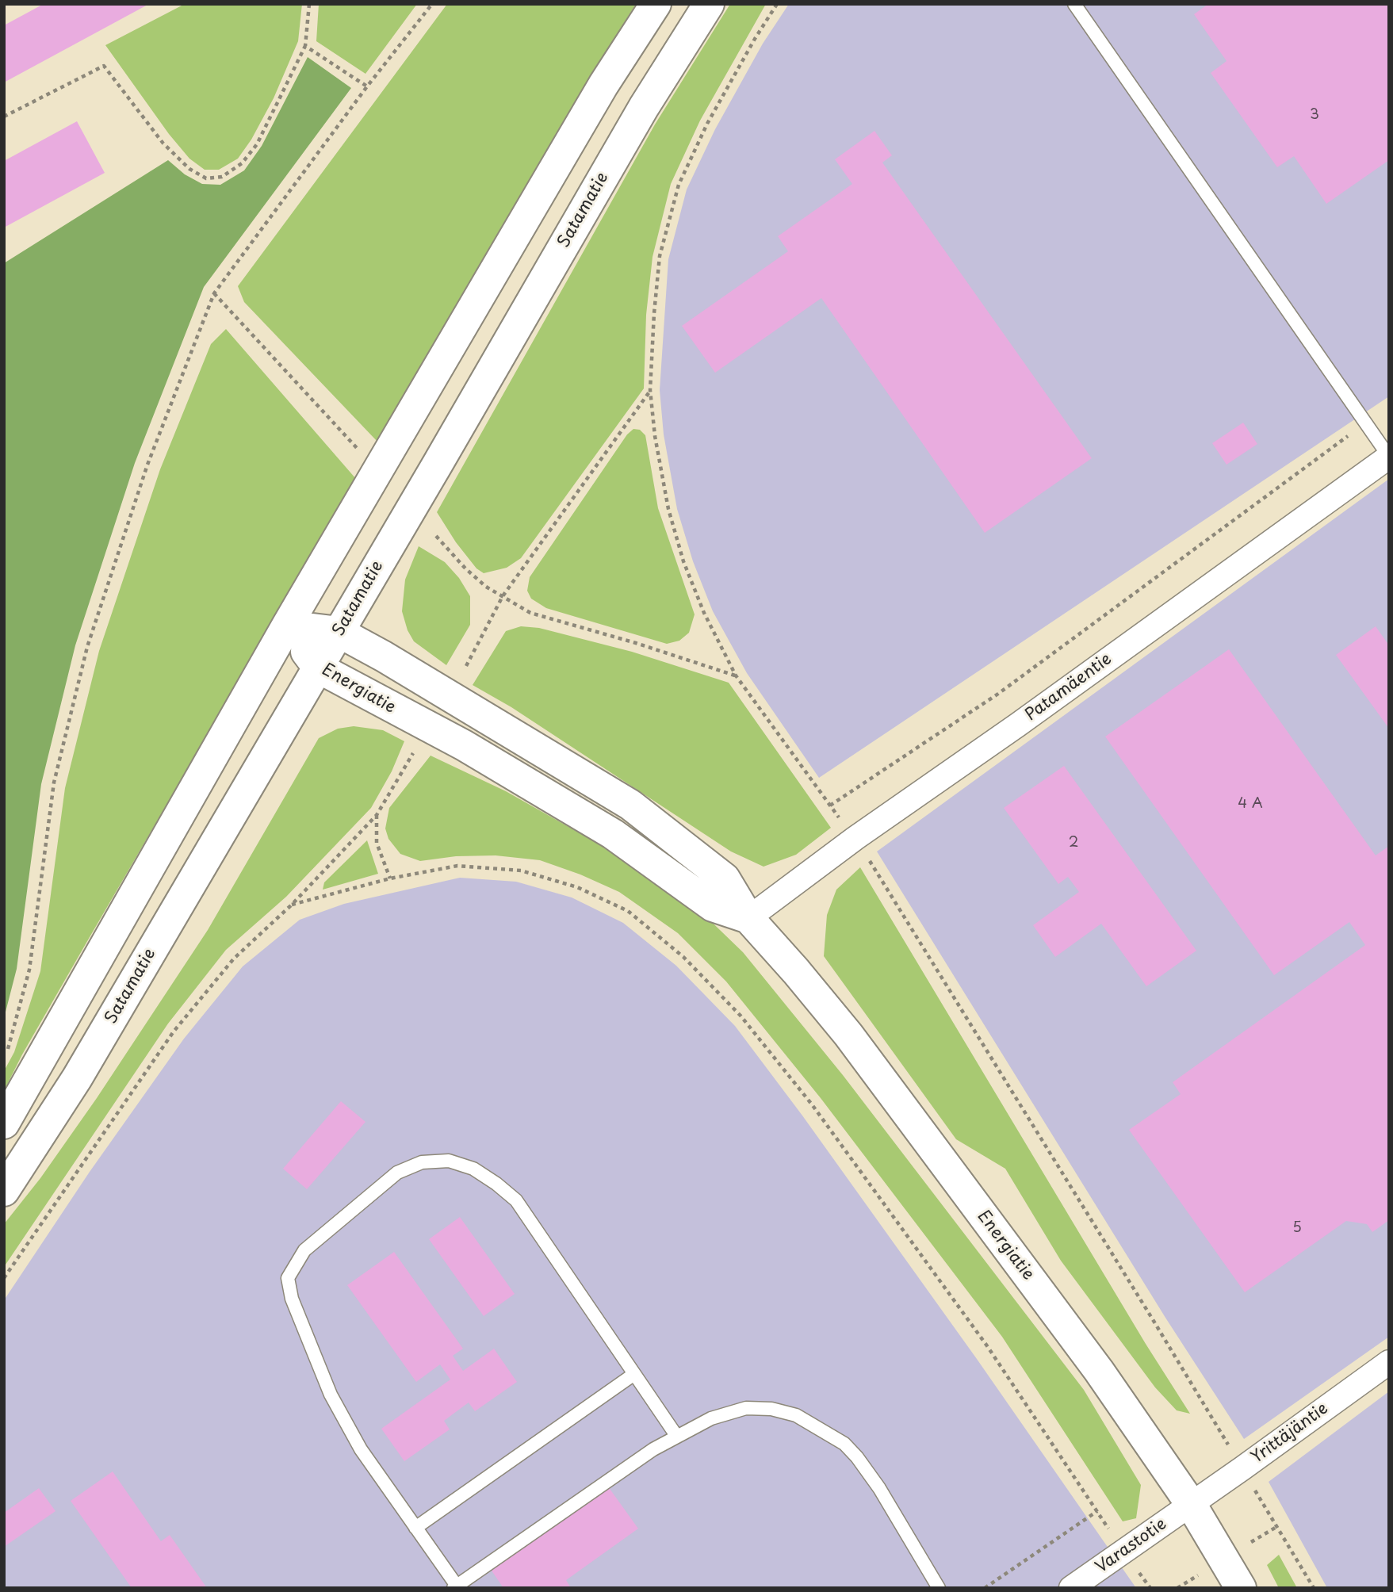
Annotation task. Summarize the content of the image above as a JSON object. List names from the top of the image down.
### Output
{
  "streets": {
    "main road": ["Satamatie", "Energiatie"],
    "street": ["Patamäentie", "Yrittäjäntie", "Varastotie"]
  },
  "crossings": [
    ["Satamatie", "Energiatie"],
    ["Patamäentie", "Energiatie"],
    ["Energiatie", "Yrittäjäntie"],
    ["Energiatie", "Varastotie"],
    ["Yrittäjäntie", "Varastotie"]
  ],
  "house_numbers": [
    "3",
    "4 A",
    "2",
    "5"
  ]
}
